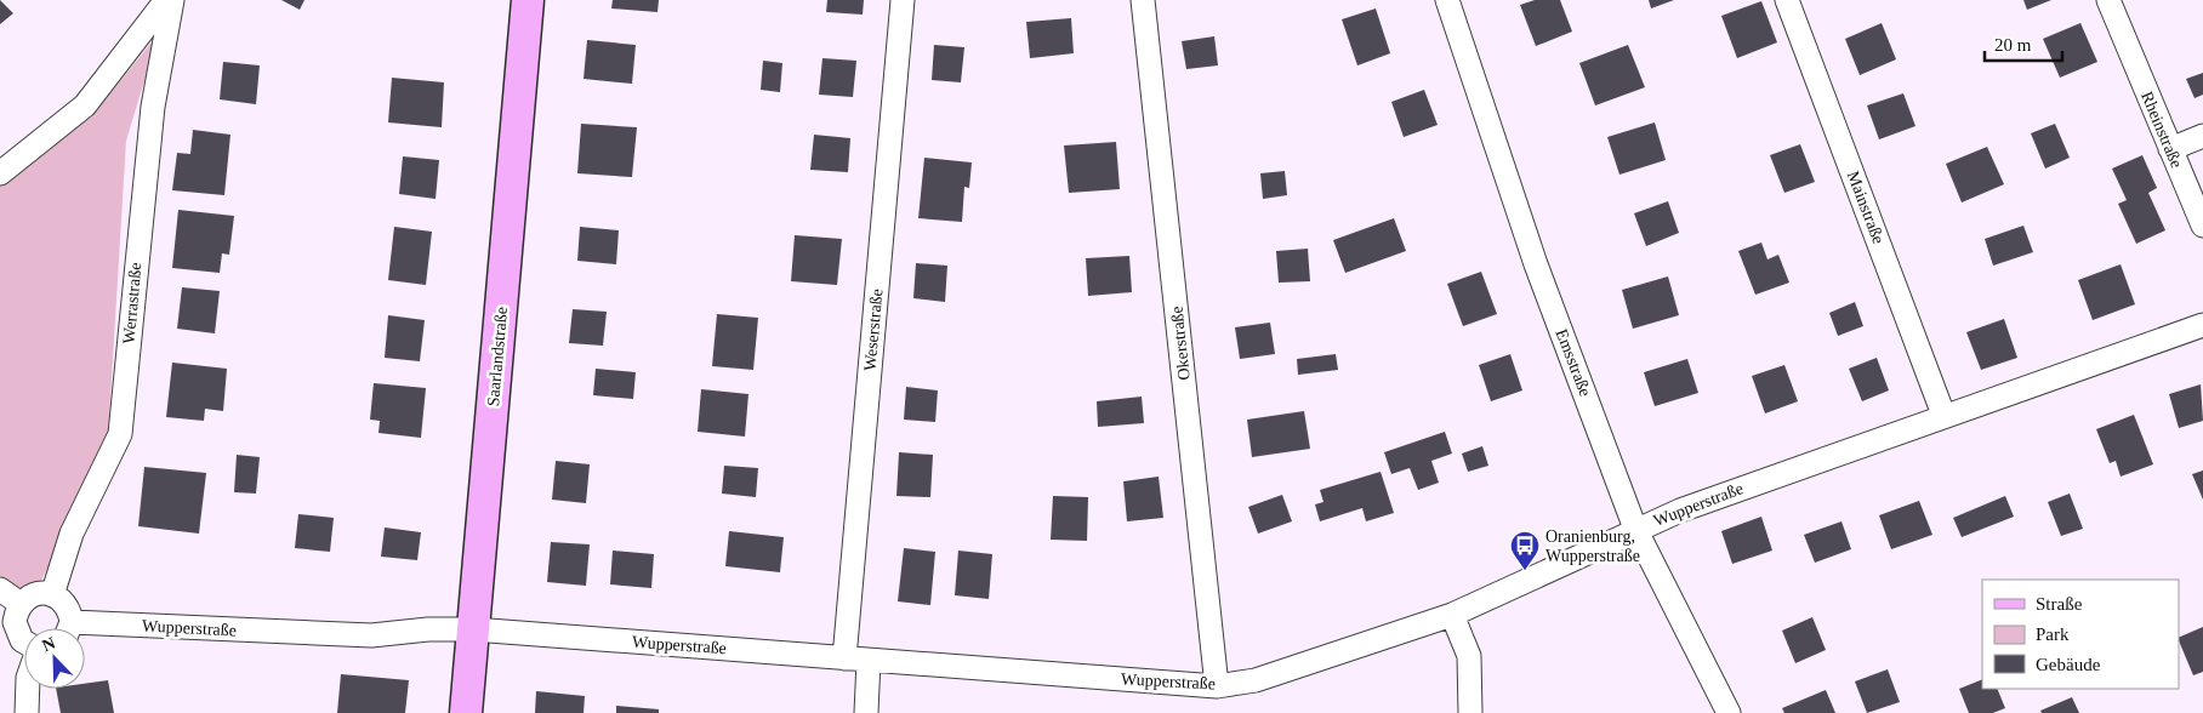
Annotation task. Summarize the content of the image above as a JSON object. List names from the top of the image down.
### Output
{
  "streets": {
    "street": [
      "Rheinstraße",
      "Mainstraße",
      "Werrastraße",
      "Weserstraße",
      "Okerstraße",
      "Saarlandstraße",
      "Emsstraße",
      "Wupperstraße"
    ]
  },
  "crossings": [
    ["Mainstraße", "Wupperstraße"],
    ["Weserstraße", "Wupperstraße"],
    ["Okerstraße", "Wupperstraße"],
    ["Saarlandstraße", "Wupperstraße"],
    ["Emsstraße", "Wupperstraße"]
  ],
  "places": {
    "bus stop": ["Oranienburg, Wupperstraße"]
  },
  "legend": ["Straße", "Park", "Gebäude"],
  "scale_bar": "20 m",
  "north": "top left"
}
